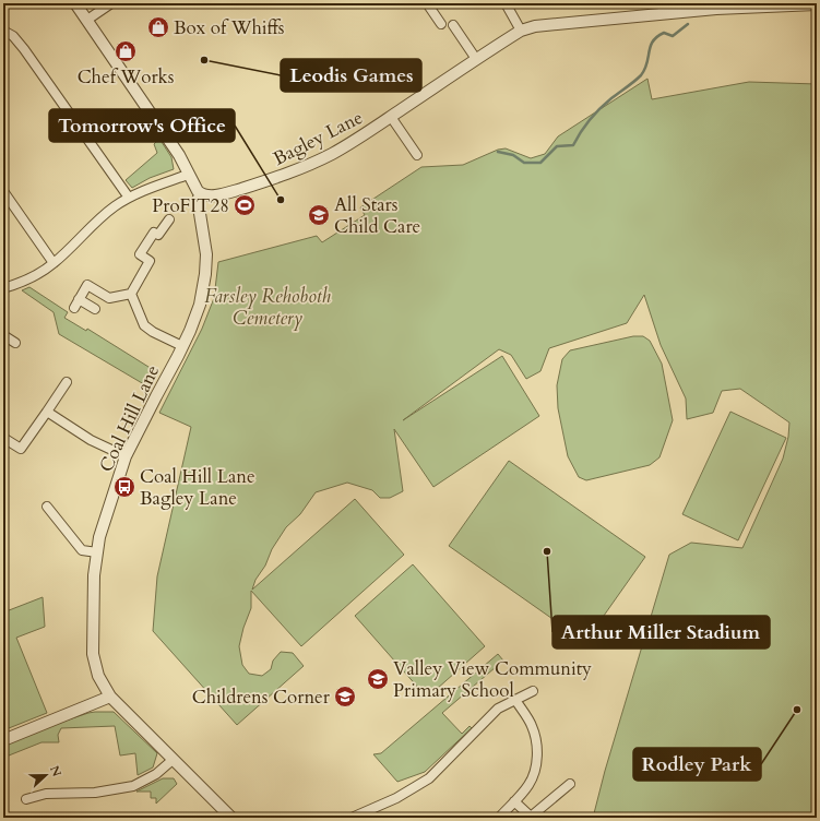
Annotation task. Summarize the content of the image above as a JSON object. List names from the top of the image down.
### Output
{
  "streets": {
    "street": ["Bagley Lane", "Coal Hill Lane"]
  },
  "crossings": [
    ["Bagley Lane", "Coal Hill Lane"]
  ],
  "parks": ["Farsley Rehoboth Cemetery"],
  "places": {
    "shop": ["Box of Whiffs", "Chef Works"],
    "other": [
      "Leodis Games",
      "Tomorrow's Office",
      "Arthur Miller Stadium",
      "Rodley Park"
    ],
    "sports": ["ProFIT28"],
    "school or university": ["All Stars Child Care", "Valley View Community Primary School", "Childrens Corner"],
    "bus stop": ["Coal Hill Lane Bagley Lane"]
  },
  "north": "right"
}
